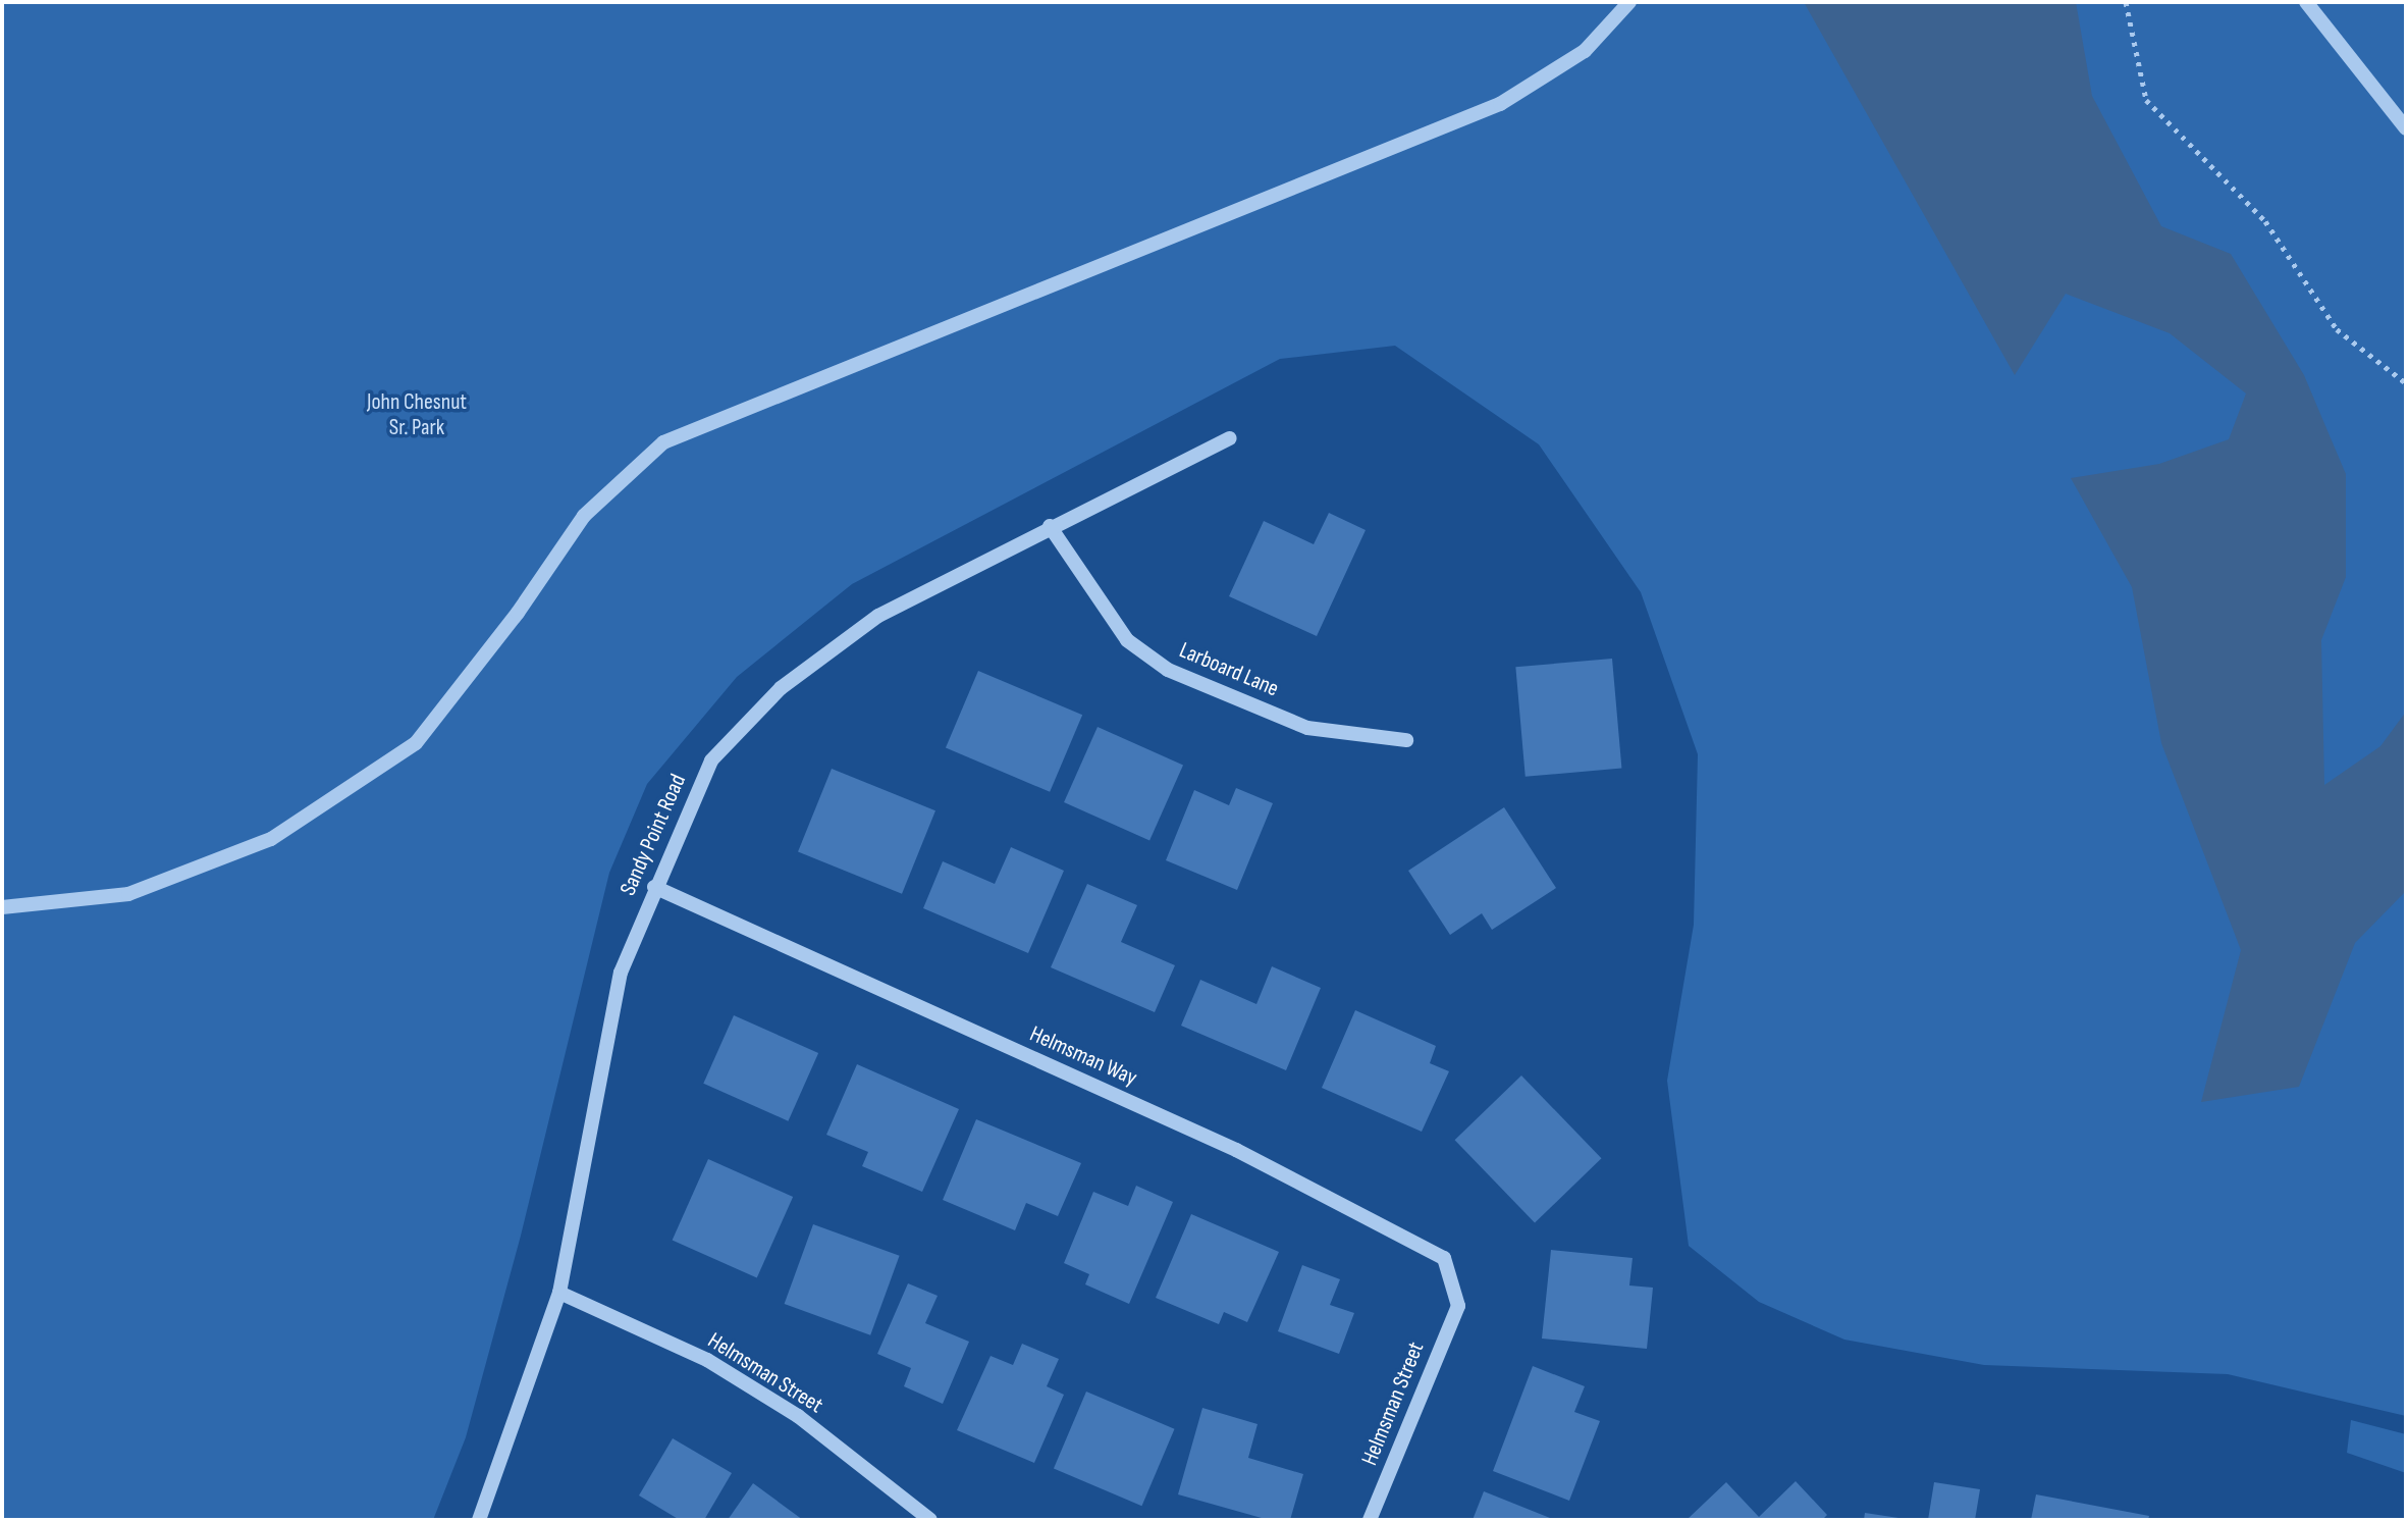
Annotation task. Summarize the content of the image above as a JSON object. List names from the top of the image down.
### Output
{
  "streets": {
    "street": [
      "Larboard Lane",
      "Sandy Point Road",
      "Helmsman Way",
      "Helmsman Street"
    ]
  },
  "crossings": [
    ["Larboard Lane", "Sandy Point Road"],
    ["Sandy Point Road", "Helmsman Way"],
    ["Sandy Point Road", "Helmsman Street"],
    ["Helmsman Way", "Helmsman Street"]
  ],
  "parks": ["John Chesnut Sr. Park"]
}
